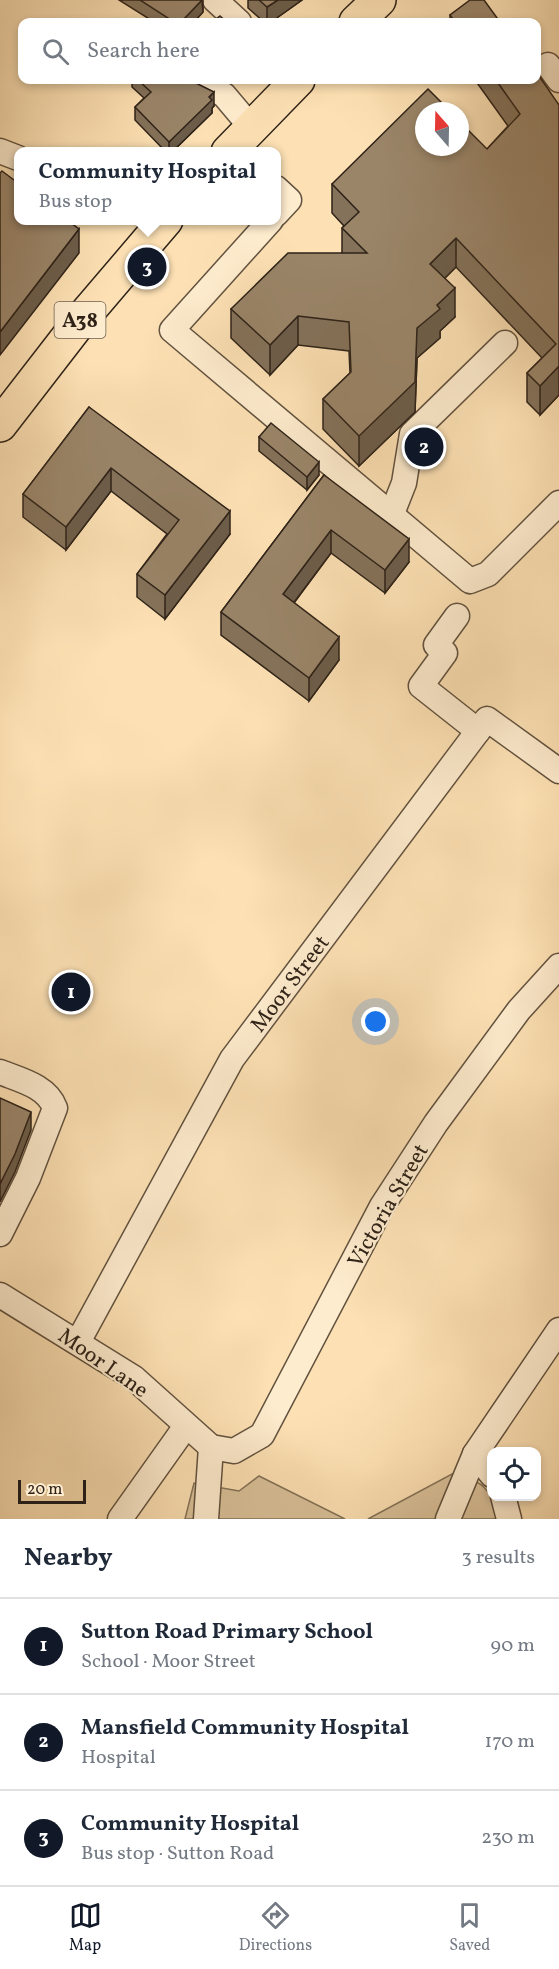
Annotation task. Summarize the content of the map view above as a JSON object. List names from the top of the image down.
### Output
{
  "streets": {
    "highway": ["A38"],
    "street": ["Moor Street", "Victoria Street", "Moor Lane"]
  },
  "crossings": [
    ["Moor Street", "Moor Lane"],
    ["Victoria Street", "Moor Lane"]
  ],
  "scale_bar": "20 m",
  "north": "top",
  "page": {
    "search": "Search here",
    "popup": ["Community Hospital", "Bus stop"],
    "pins": ["3", "2", "1"],
    "scale": "20 m",
    "heading": ["Nearby", "3 results"],
    "list": [
      {
        "mark": "1",
        "name": "Sutton Road Primary School",
        "note": "School · Moor Street",
        "value": "90 m"
      },
      {
        "mark": "2",
        "name": "Mansfield Community Hospital",
        "note": "Hospital",
        "value": "170 m"
      },
      {
        "mark": "3",
        "name": "Community Hospital",
        "note": "Bus stop · Sutton Road",
        "value": "230 m"
      }
    ],
    "nav": ["Map", "Directions", "Saved"]
  }
}
